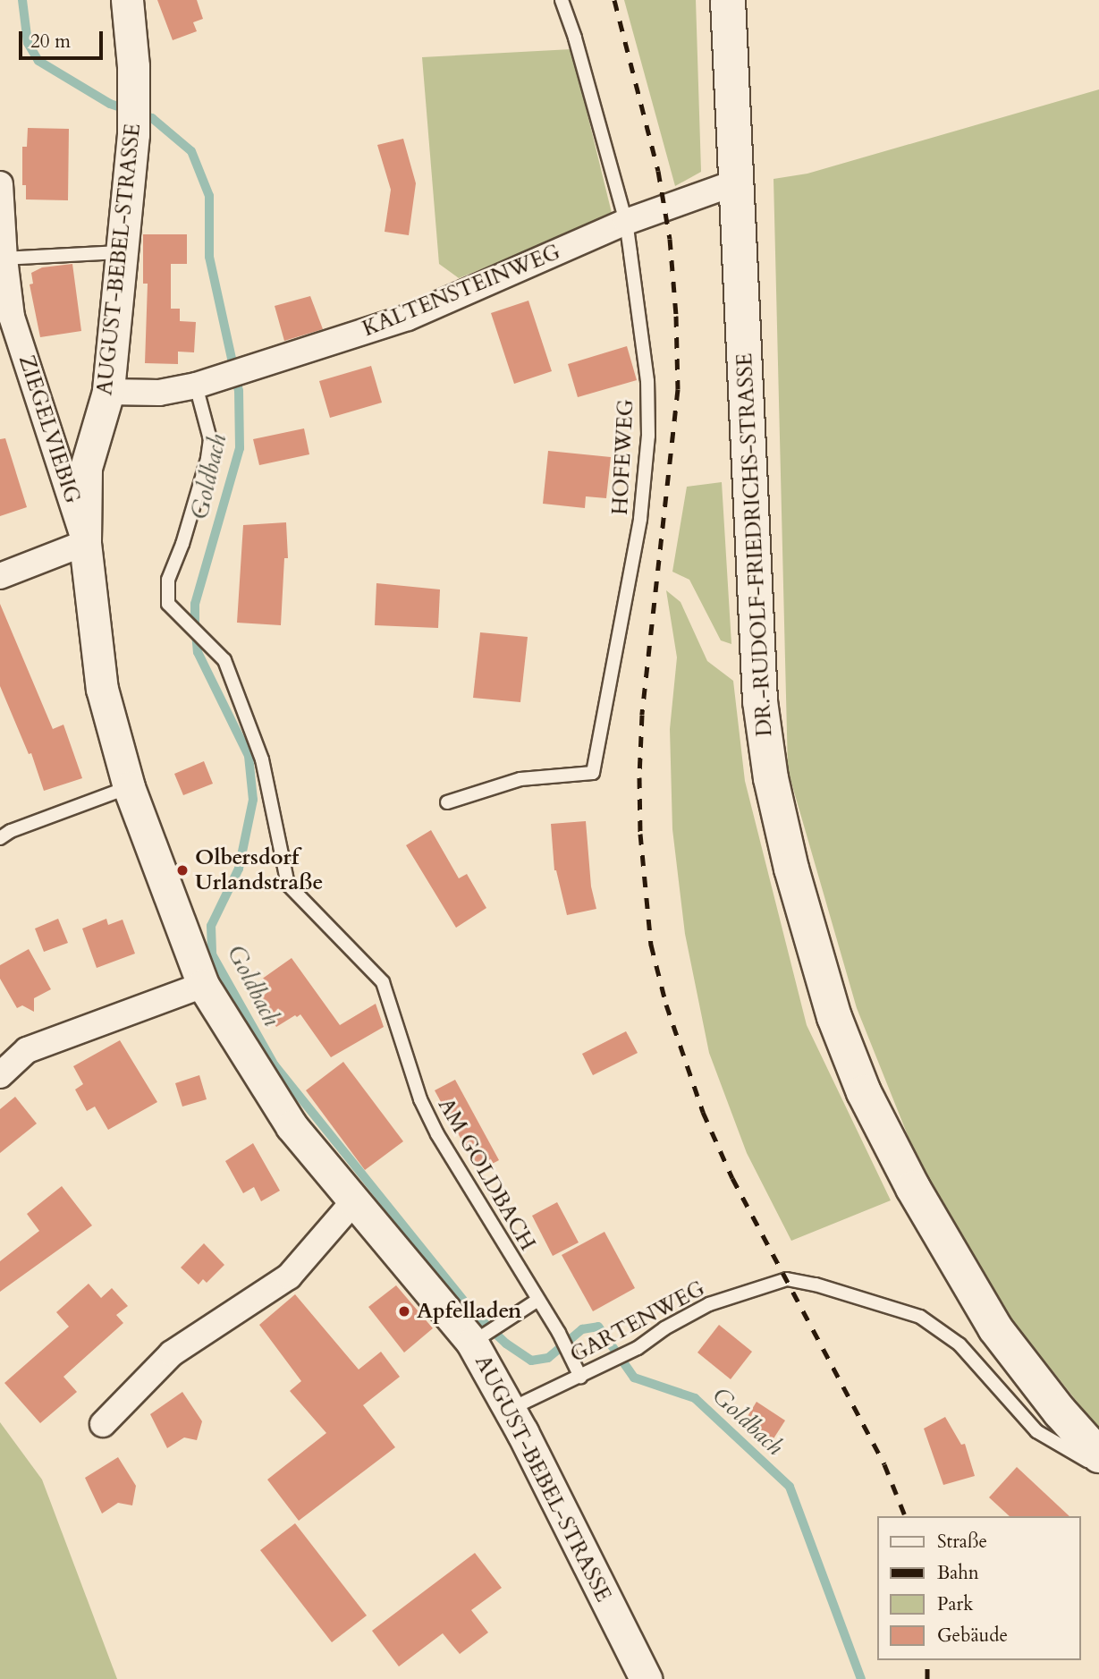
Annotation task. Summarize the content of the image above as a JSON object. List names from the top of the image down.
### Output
{
  "streets": {
    "main road": ["DR.-RUDOLF-FRIEDRICHS-STRASSE"],
    "street": ["AUGUST-BEBEL-STRASSE", "KALTENSTEINWEG", "ZIEGELVIEBIG"],
    "lane": ["HOFEWEG", "AM GOLDBACH", "GARTENWEG"]
  },
  "crossings": [
    ["AUGUST-BEBEL-STRASSE", "KALTENSTEINWEG"],
    ["AUGUST-BEBEL-STRASSE", "ZIEGELVIEBIG"],
    ["AUGUST-BEBEL-STRASSE", "GARTENWEG"],
    ["KALTENSTEINWEG", "HOFEWEG"],
    ["KALTENSTEINWEG", "DR.-RUDOLF-FRIEDRICHS-STRASSE"],
    ["KALTENSTEINWEG", "AM GOLDBACH"],
    ["AM GOLDBACH", "GARTENWEG"]
  ],
  "water": ["Goldbach"],
  "places": ["Olbersdorf Urlandstraße", "Apfelladen"],
  "legend": [
    "Straße",
    "Bahn",
    "Park",
    "Gebäude"
  ],
  "scale_bar": "20 m"
}
